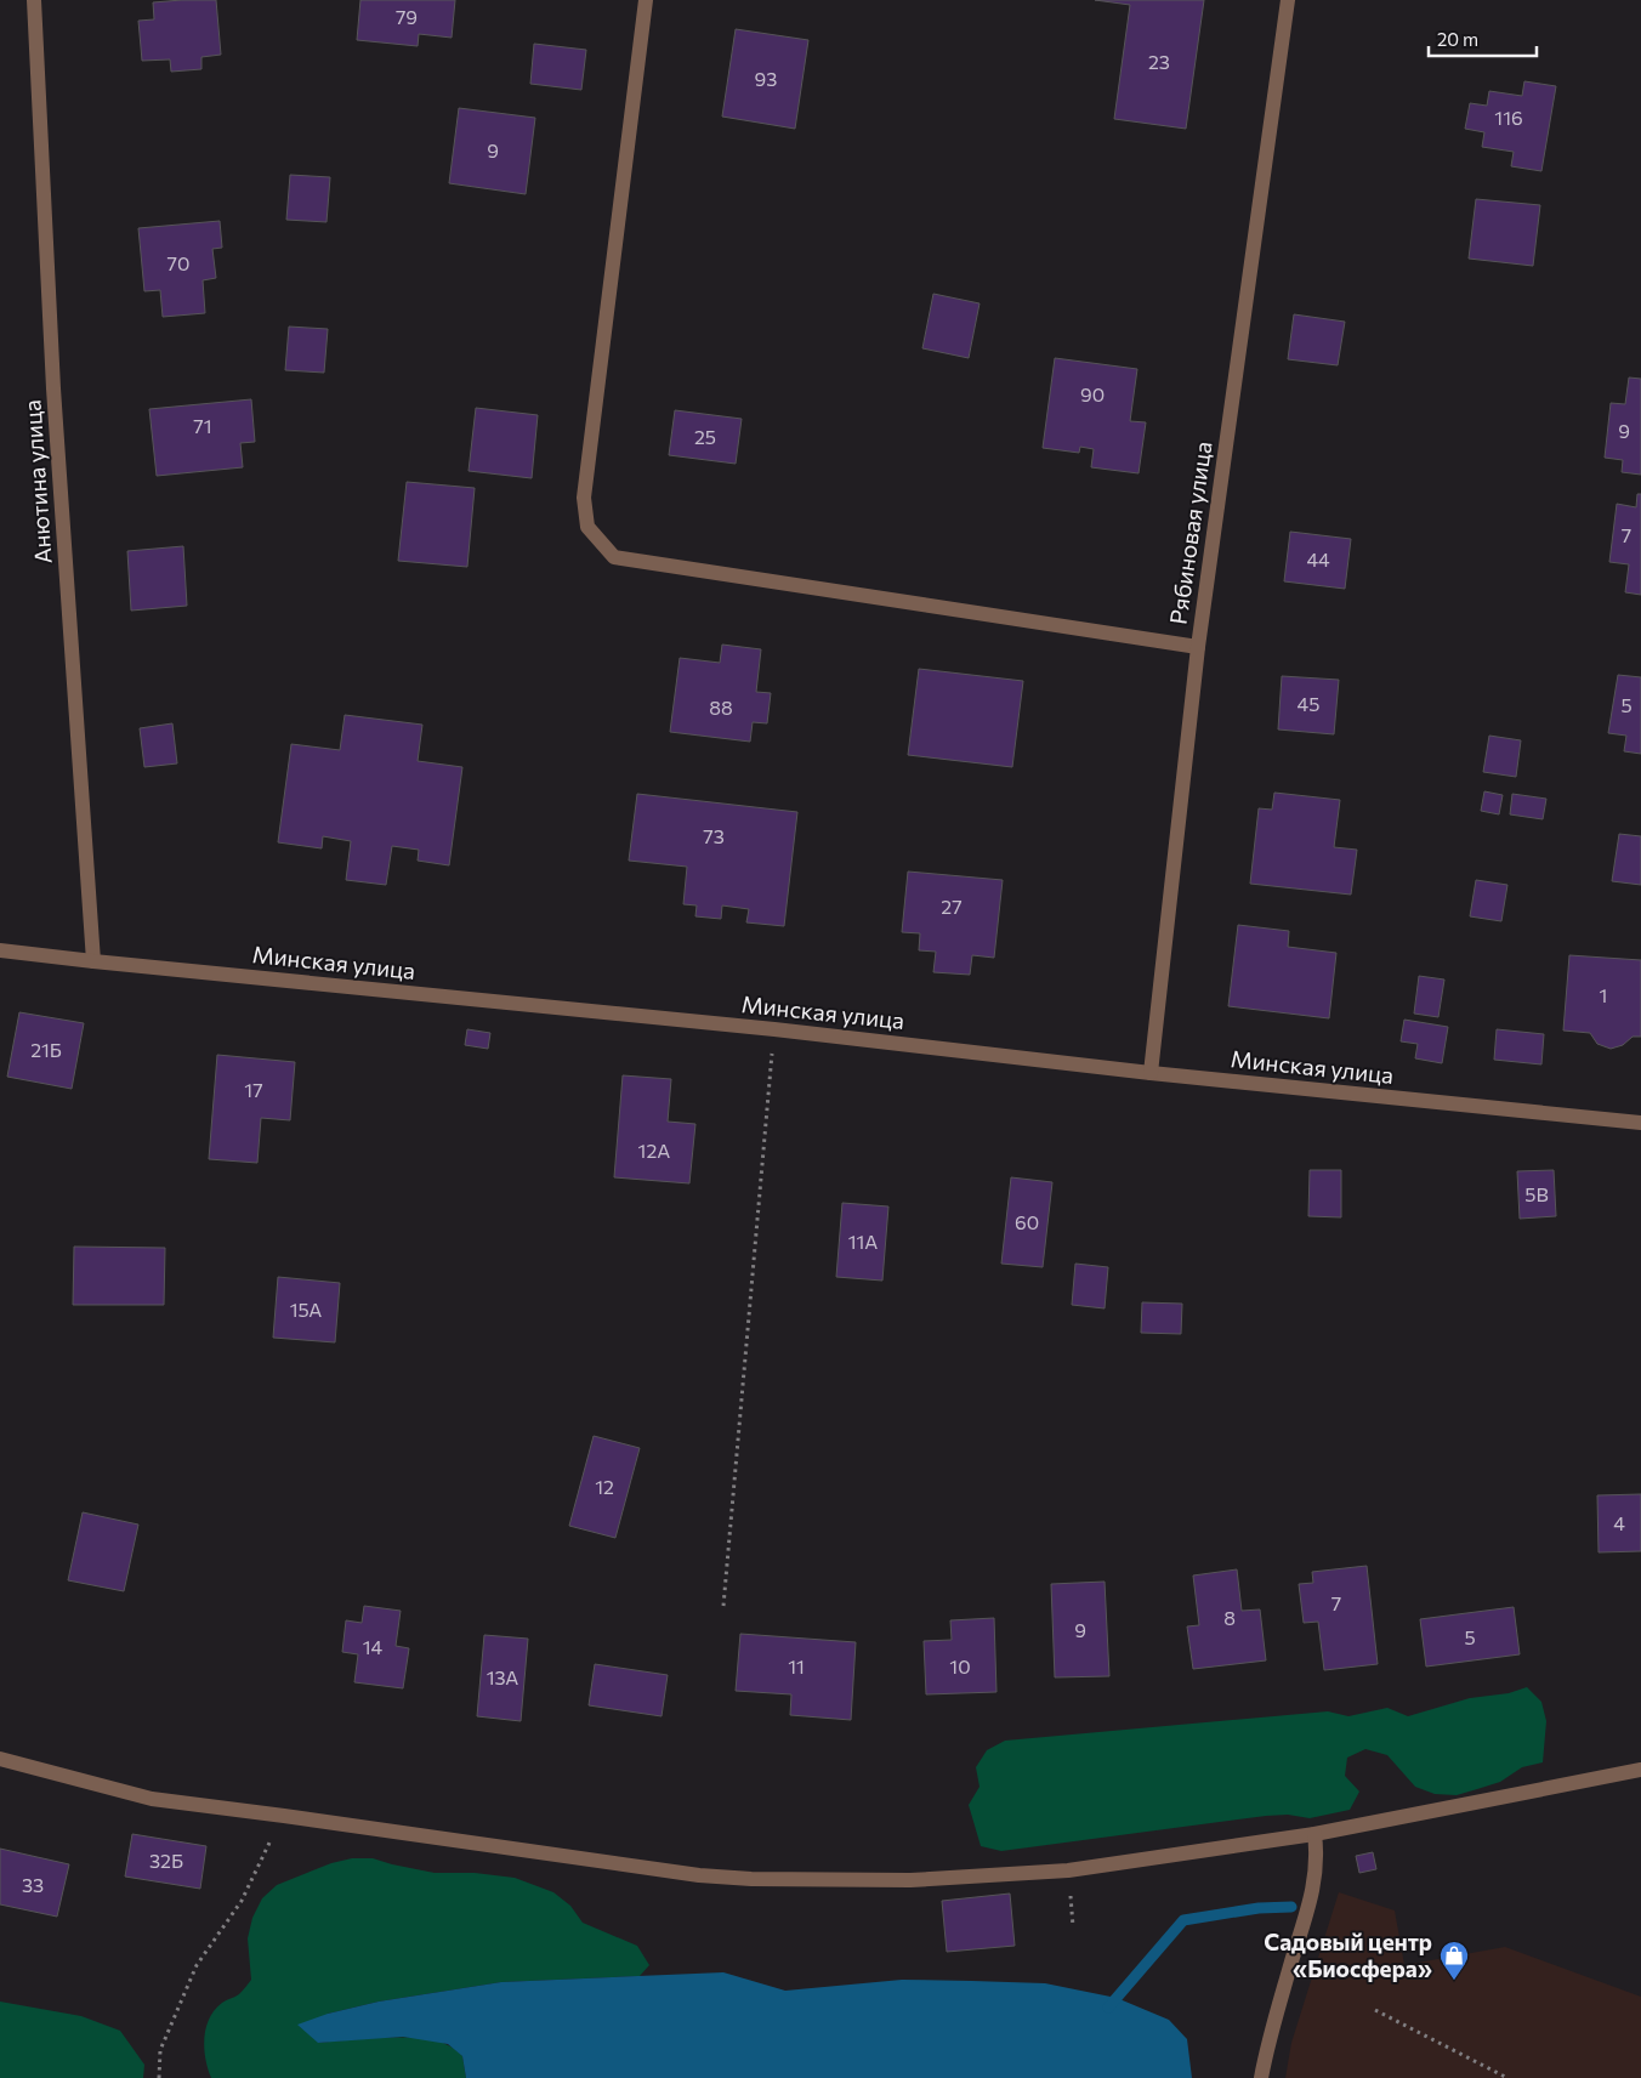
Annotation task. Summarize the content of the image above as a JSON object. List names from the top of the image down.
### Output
{
  "streets": {
    "street": ["Анютина улица", "Рябиновая улица", "Минская улица"]
  },
  "crossings": [
    ["Анютина улица", "Минская улица"],
    ["Рябиновая улица", "Минская улица"]
  ],
  "places": {
    "shop": ["Садовый центр «Биосфера»"]
  },
  "house_numbers": [
    "79",
    "23",
    "93",
    "116",
    "9",
    "70",
    "90",
    "71",
    "9",
    "25",
    "7",
    "44",
    "45",
    "5",
    "88",
    "73",
    "27",
    "1",
    "21Б",
    "17",
    "12А",
    "5В",
    "60",
    "11А",
    "15А",
    "12",
    "4",
    "7",
    "8",
    "9",
    "5",
    "14",
    "11",
    "10",
    "13А",
    "32Б",
    "33"
  ],
  "scale_bar": "20 m"
}
